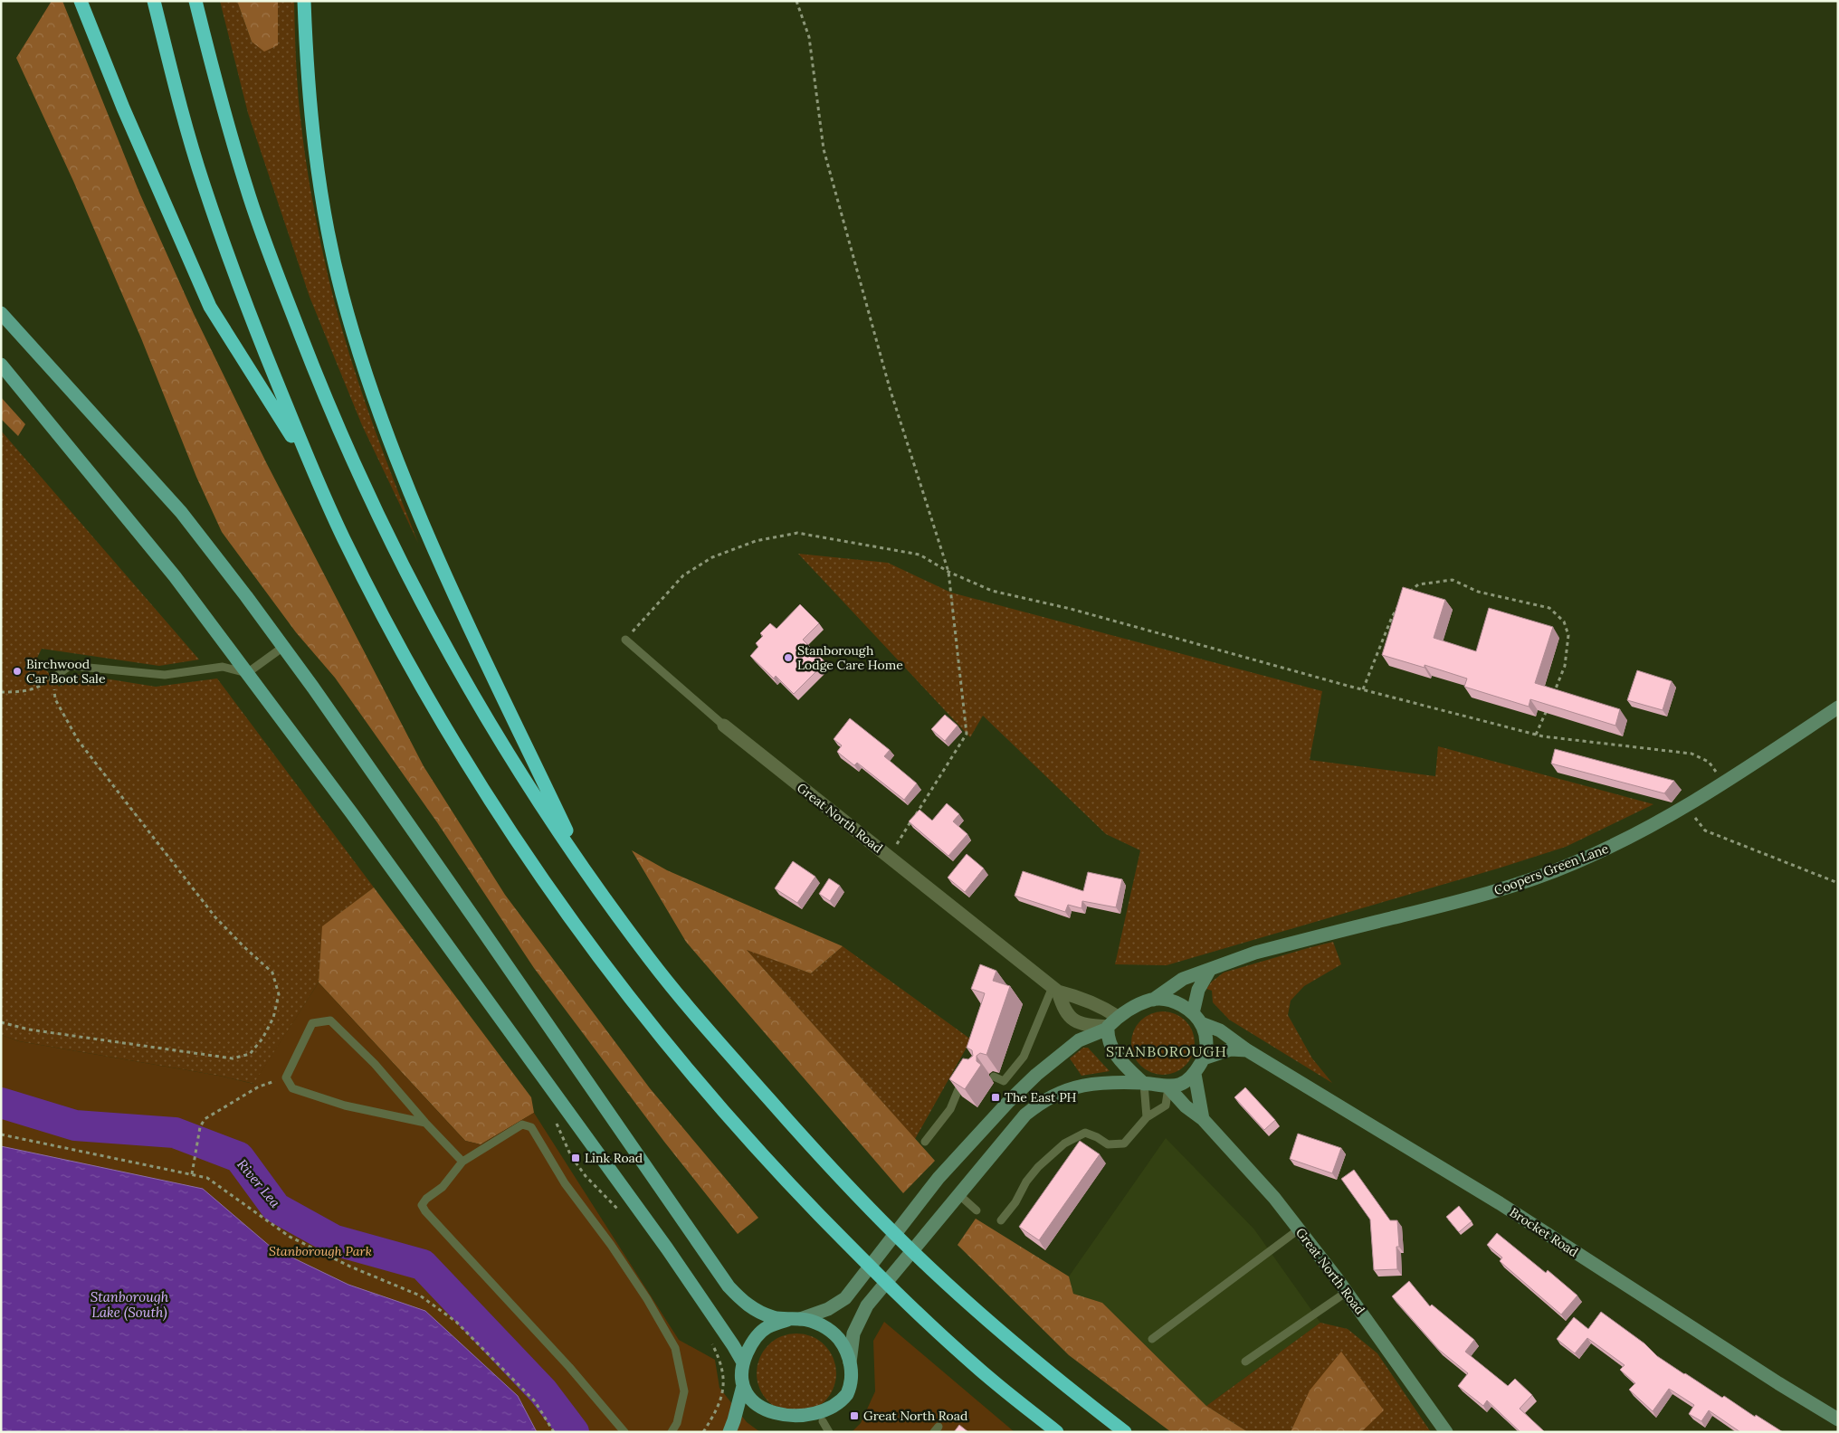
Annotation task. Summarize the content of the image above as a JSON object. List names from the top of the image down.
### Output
{
  "streets": {
    "main road": ["Great North Road", "Coopers Green Lane", "Brocket Road"]
  },
  "crossings": [
    ["Great North Road", "Coopers Green Lane"],
    ["Great North Road", "Brocket Road"],
    ["Coopers Green Lane", "Brocket Road"]
  ],
  "districts": ["STANBOROUGH"],
  "water": ["River Lea", "Stanborough Lake (South)"],
  "parks": ["Stanborough Park"],
  "places": {
    "other": ["Stanborough Lodge Care Home", "Birchwood Car Boot Sale"],
    "transit": ["The East PH", "Link Road", "Great North Road"]
  }
}
